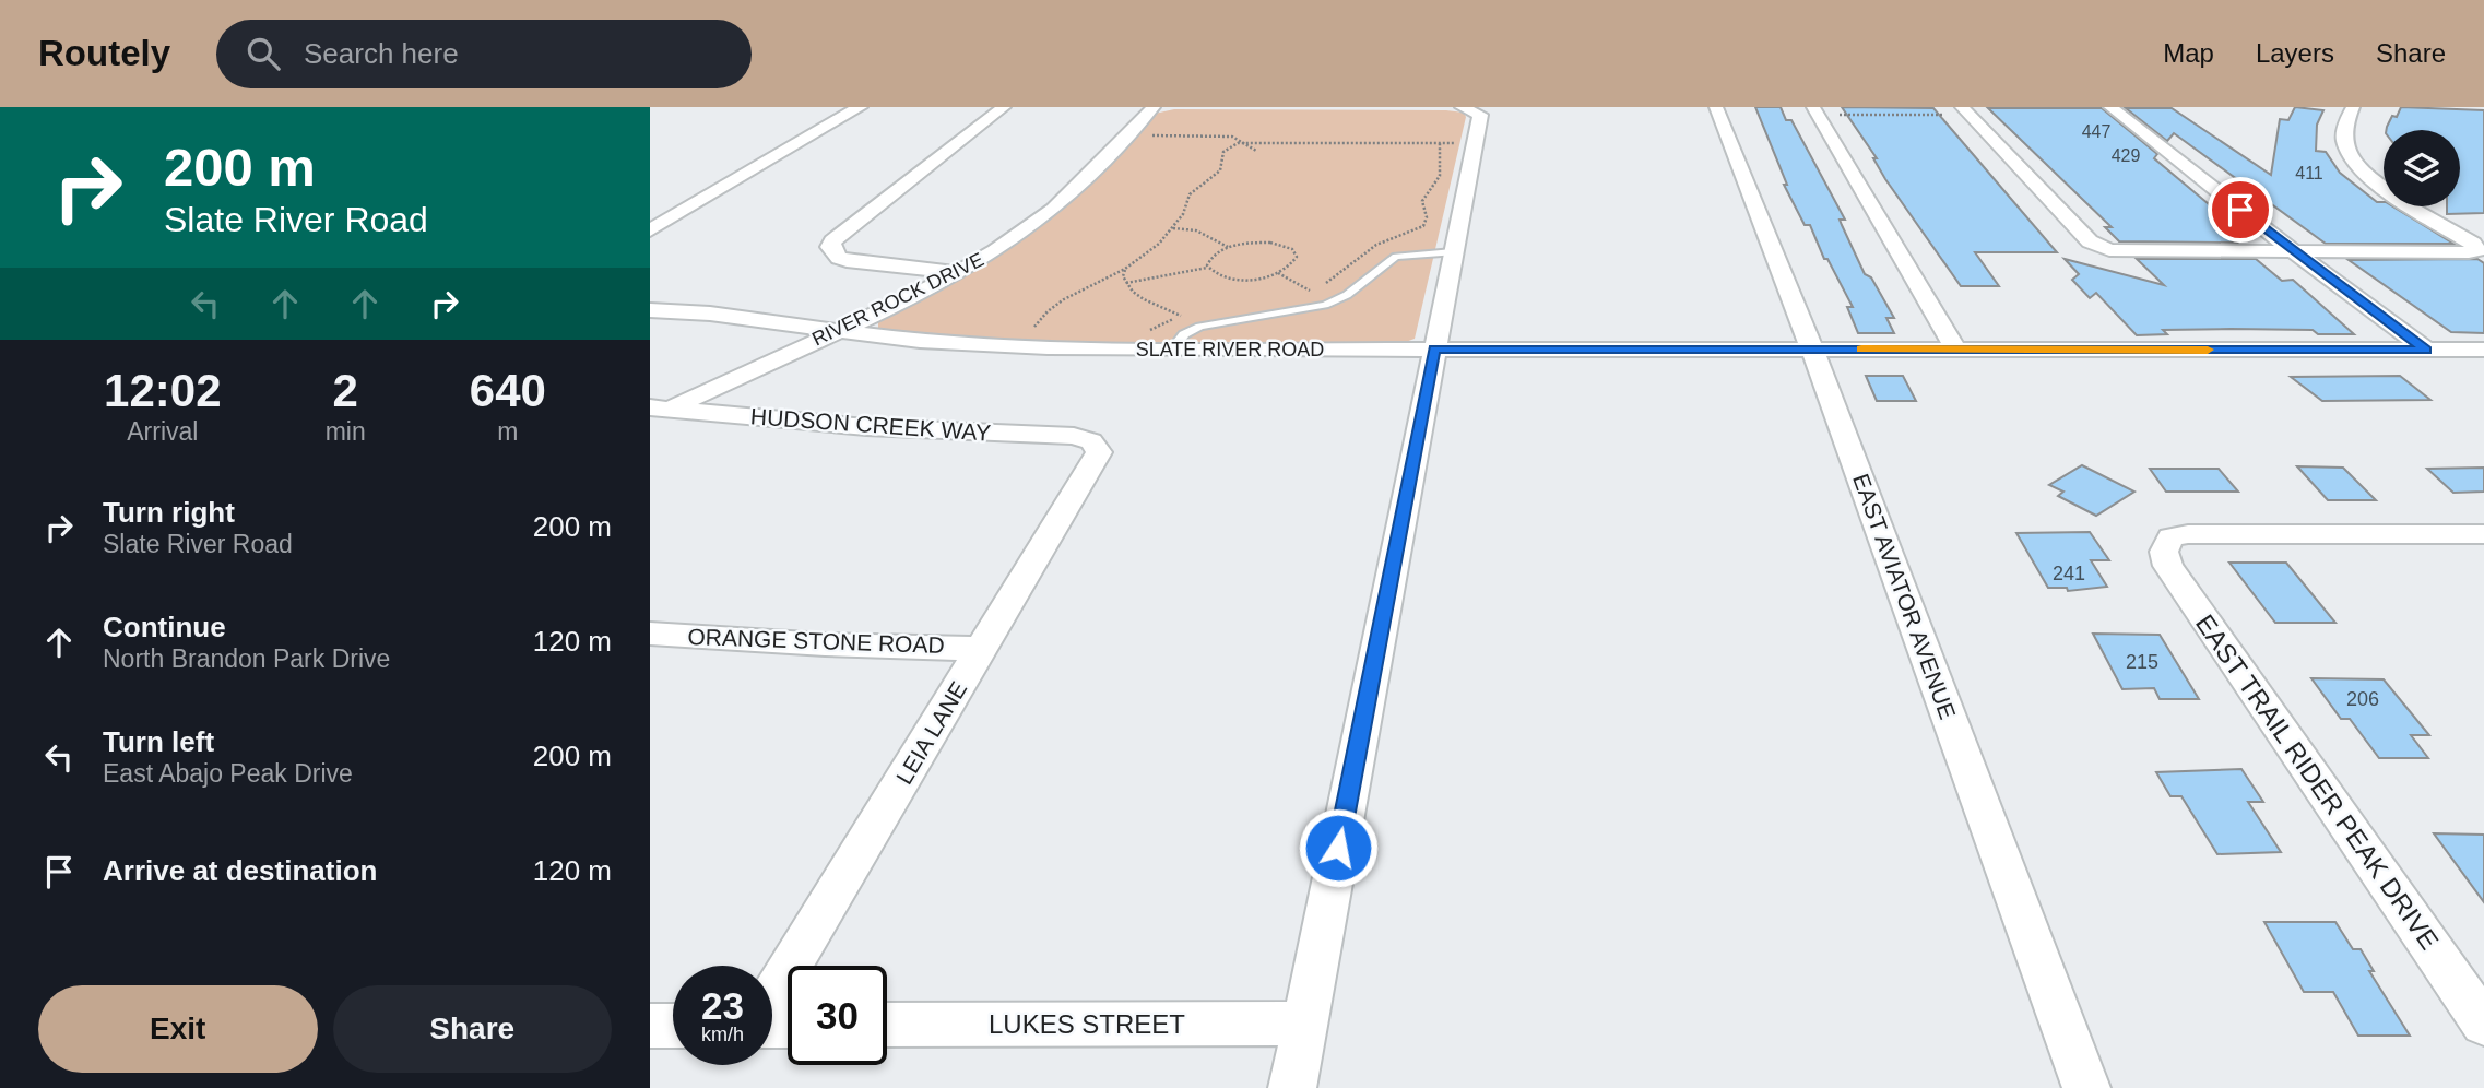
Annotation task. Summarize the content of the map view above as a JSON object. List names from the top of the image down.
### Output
{
  "streets": {
    "street": [
      "RIVER ROCK DRIVE",
      "SLATE RIVER ROAD",
      "HUDSON CREEK WAY",
      "EAST AVIATOR AVENUE",
      "ORANGE STONE ROAD",
      "LEIA LANE",
      "EAST TRAIL RIDER PEAK DRIVE",
      "LUKES STREET"
    ]
  },
  "crossings": [
    ["RIVER ROCK DRIVE", "SLATE RIVER ROAD"],
    ["RIVER ROCK DRIVE", "HUDSON CREEK WAY"],
    ["SLATE RIVER ROAD", "EAST AVIATOR AVENUE"],
    ["HUDSON CREEK WAY", "LEIA LANE"],
    ["ORANGE STONE ROAD", "LEIA LANE"]
  ],
  "house_numbers": [
    "447",
    "429",
    "411",
    "241",
    "215",
    "206"
  ],
  "page": {
    "header": "Routely",
    "search": "Search here",
    "nav": ["Map", "Layers", "Share"],
    "turn": ["200 m", "Slate River Road"],
    "eta": [
      "12:02",
      "Arrival",
      "2",
      "min",
      "640",
      "m"
    ],
    "list": [
      {
        "name": "Turn right",
        "note": "Slate River Road",
        "value": "200 m"
      },
      {
        "name": "Continue",
        "note": "North Brandon Park Drive",
        "value": "120 m"
      },
      {
        "name": "Turn left",
        "note": "East Abajo Peak Drive",
        "value": "200 m"
      },
      {
        "name": "Arrive at destination",
        "value": "120 m"
      }
    ],
    "speed": "23 km/h",
    "limit": "30",
    "buttons": ["Exit", "Share"]
  }
}
